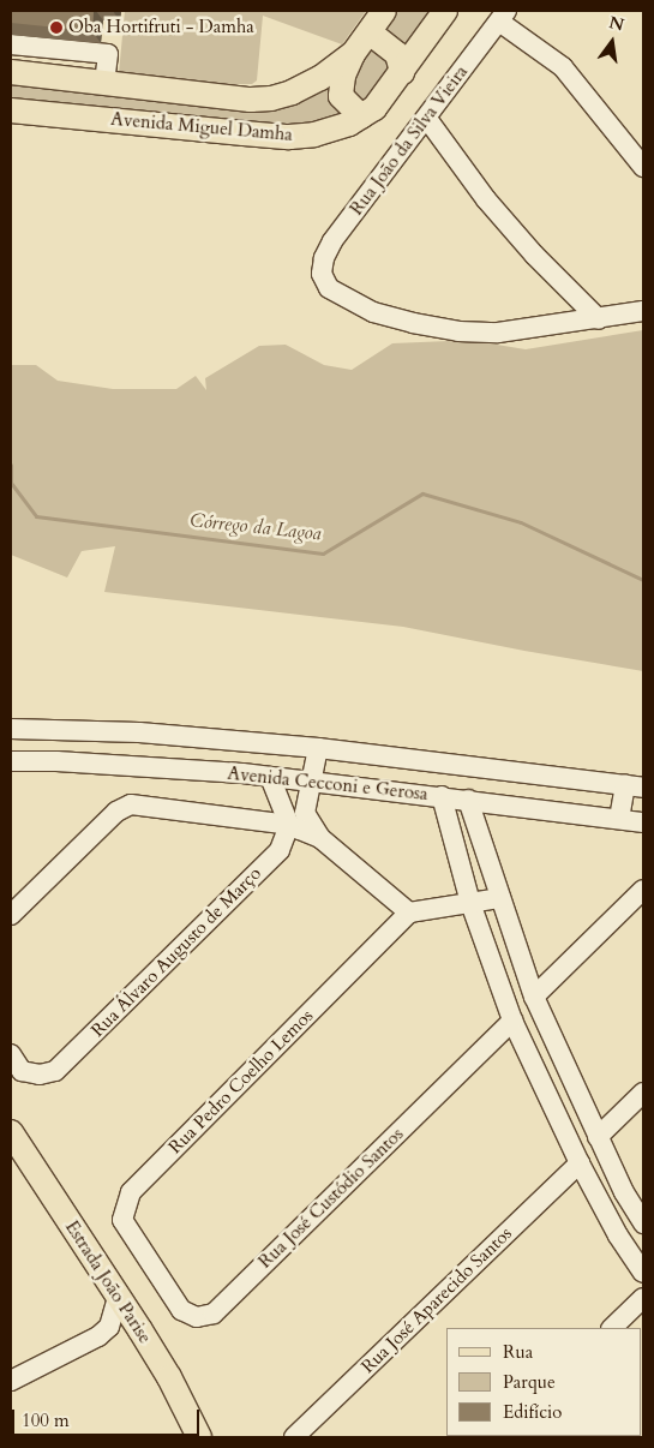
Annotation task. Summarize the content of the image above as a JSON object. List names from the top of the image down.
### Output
{
  "streets": {
    "main road": ["Avenida Miguel Damha", "Estrada João Parise"],
    "street": [
      "Rua João da Silva Vieira",
      "Avenida Cecconi e Gerosa",
      "Rua Álvaro Augusto de Março",
      "Rua Pedro Coelho Lemos",
      "Rua José Custódio Santos",
      "Rua José Aparecido Santos"
    ]
  },
  "crossings": [
    ["Rua Pedro Coelho Lemos", "Rua José Custódio Santos"]
  ],
  "water": ["Córrego da Lagoa"],
  "places": ["Oba Hortifruti - Damha"],
  "legend": ["Rua", "Parque", "Edifício"],
  "scale_bar": "100 m",
  "north": "top"
}
